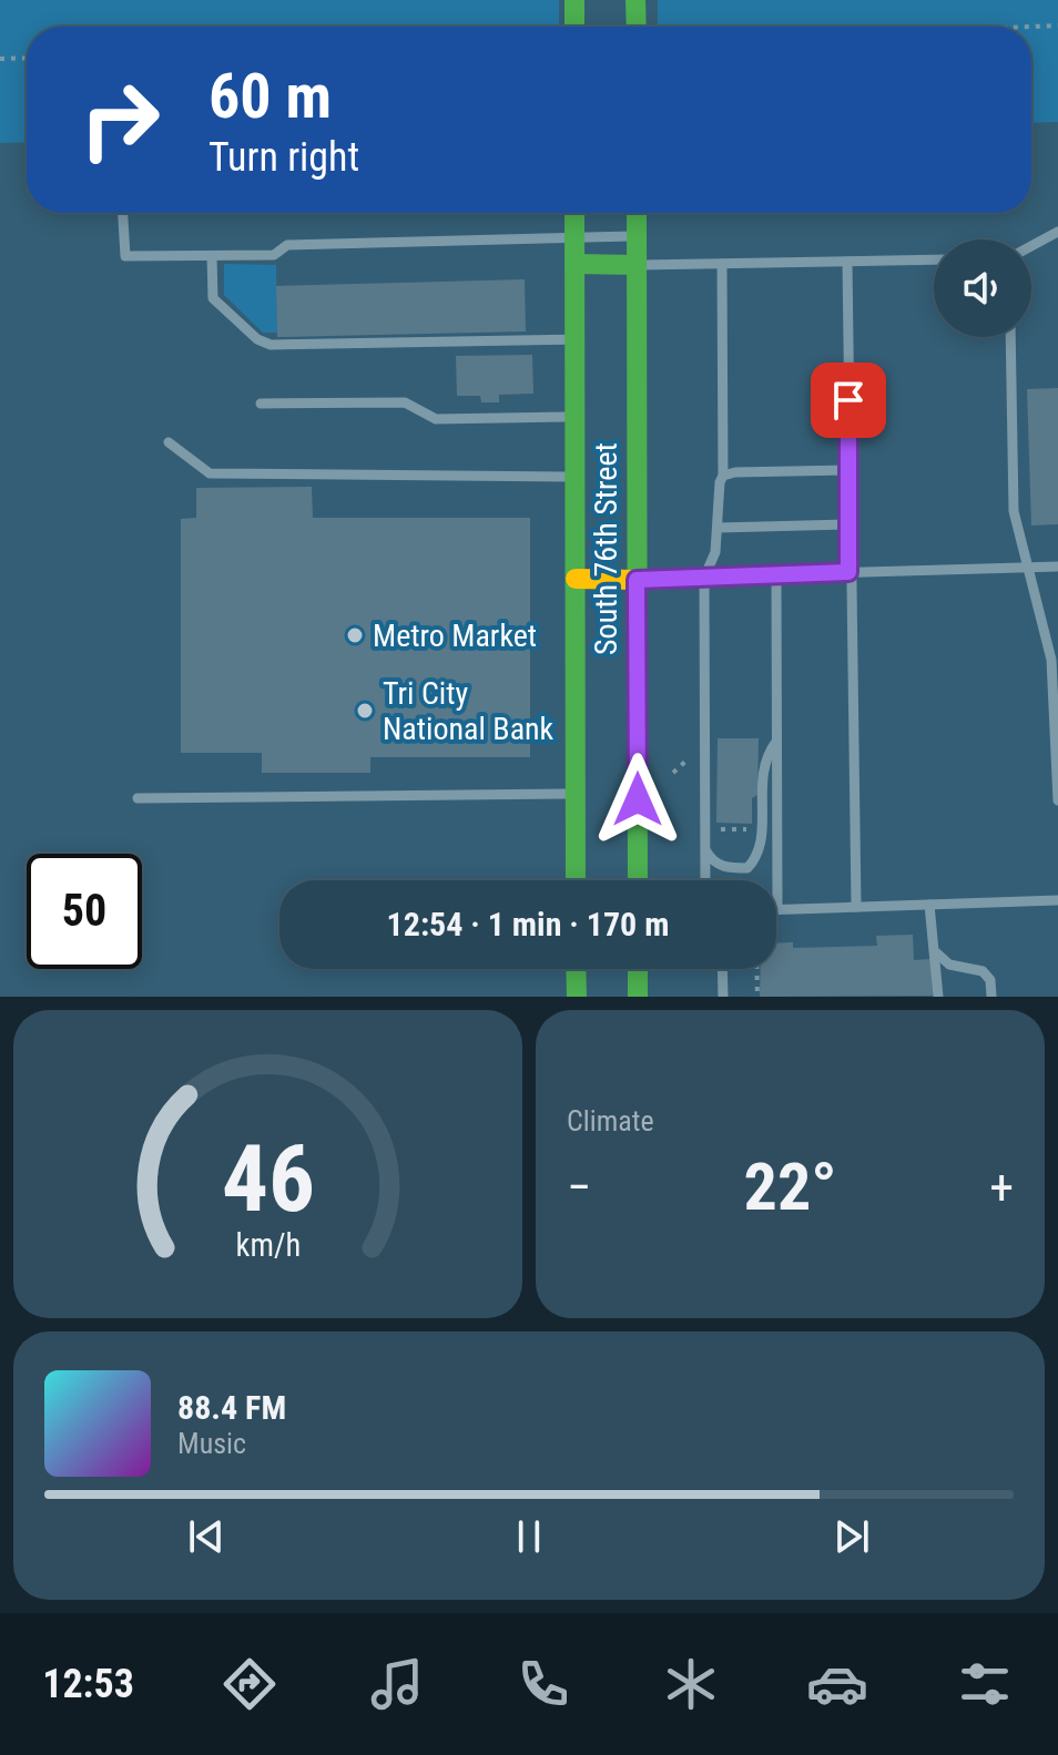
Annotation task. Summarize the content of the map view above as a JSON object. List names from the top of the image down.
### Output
{
  "streets": {
    "main road": ["South 76th Street"]
  },
  "places": ["Metro Market", "Tri City National Bank"],
  "page": {
    "turn": ["60 m", "Turn right"],
    "limit": "50",
    "trip": "12:54 · 1 min · 170 m",
    "tile": "Climate",
    "heat": ["−", "22°", "+"],
    "song": ["88.4 FM", "Music"],
    "tabs": "12:53",
    "gauge": ["46", "km/h"]
  }
}
